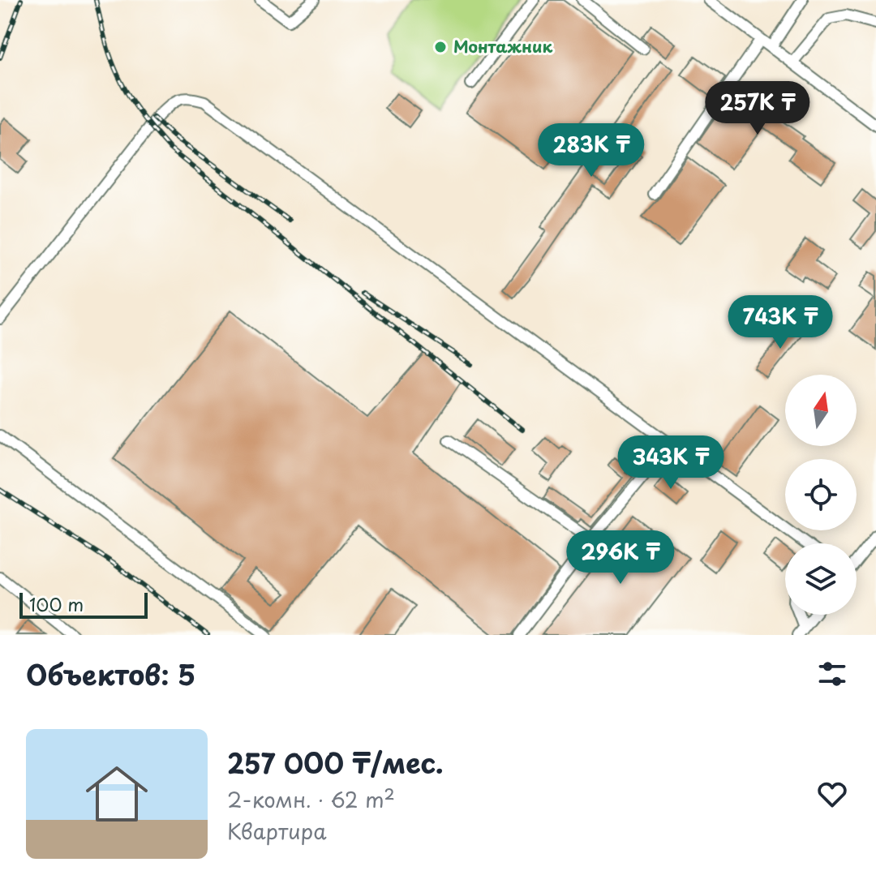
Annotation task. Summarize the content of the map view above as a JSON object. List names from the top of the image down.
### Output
{
  "places": ["Монтажник"],
  "scale_bar": "100 m",
  "north": "top",
  "page": {
    "price": [
      "257K ₸",
      "283K ₸",
      "743K ₸",
      "343K ₸",
      "296K ₸"
    ],
    "scale": "100 m",
    "heading": "Объектов: 5",
    "list": [
      {
        "name": "257 000 ₸/мес.",
        "note": "2-комн. · 62 m² · Квартира"
      }
    ]
  }
}
